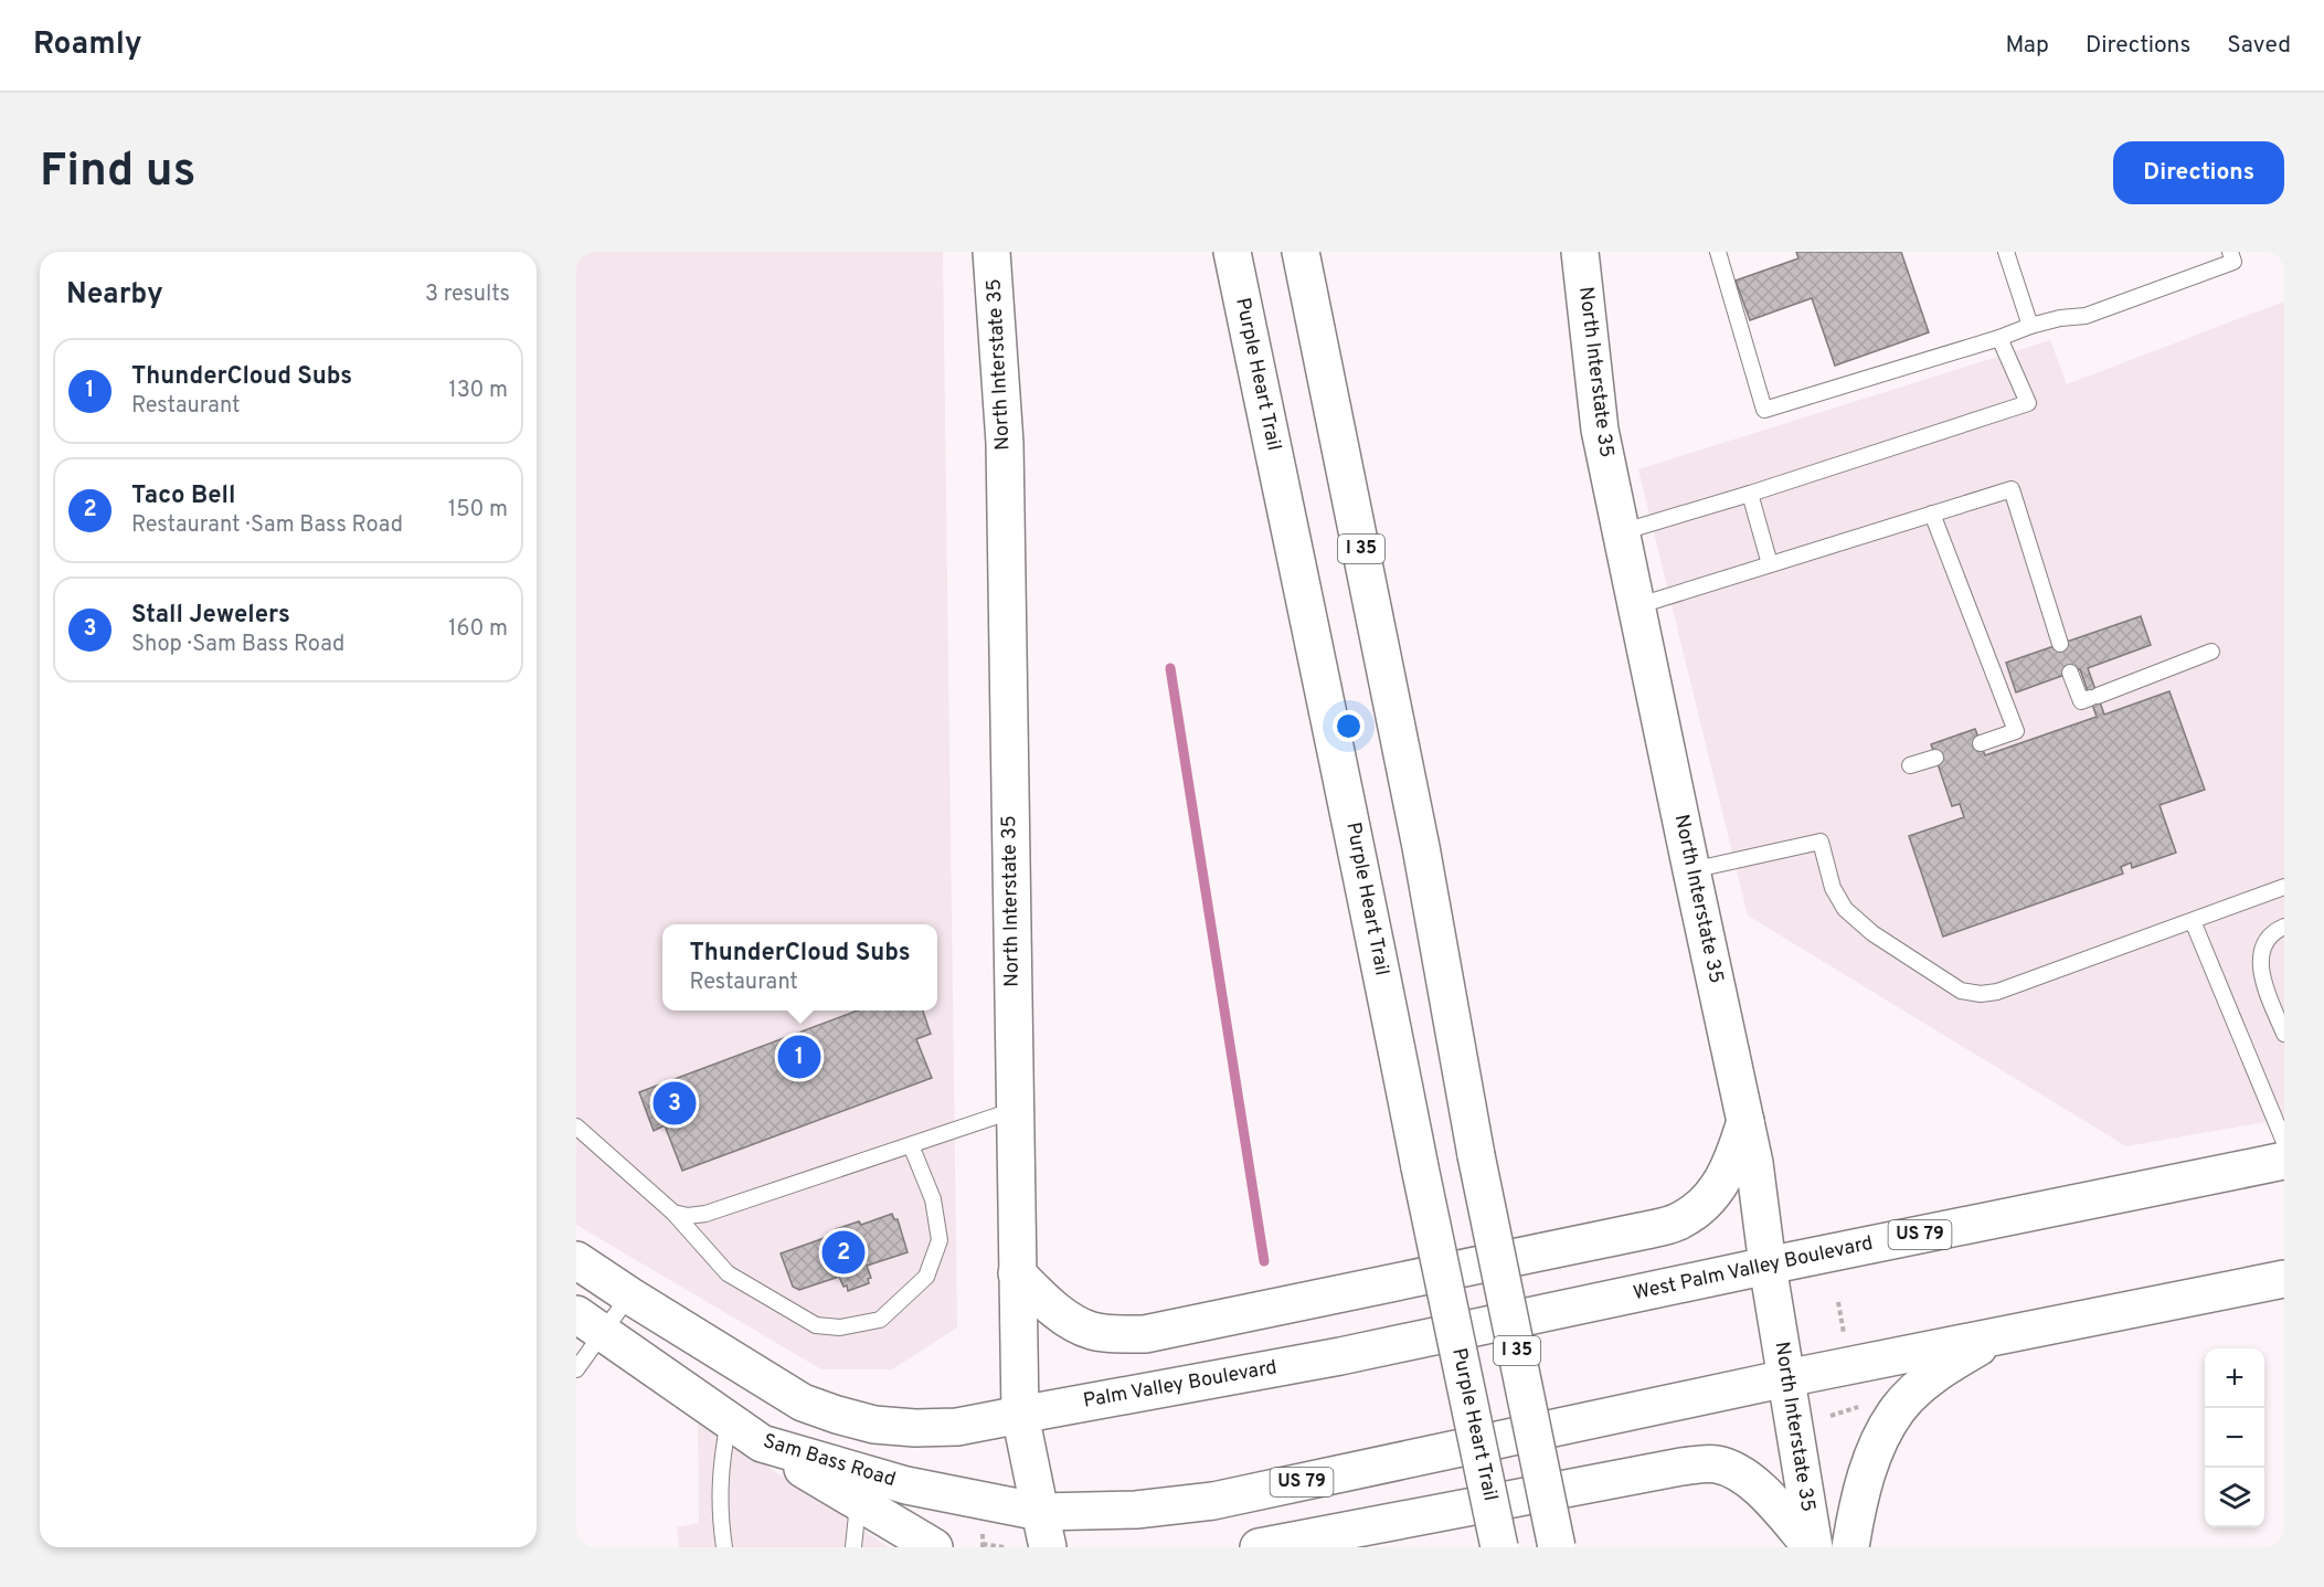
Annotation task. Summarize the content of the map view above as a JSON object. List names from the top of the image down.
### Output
{
  "streets": {
    "main road": [
      "North Interstate 35",
      "Purple Heart Trail",
      "I 35",
      "US 79",
      "West Palm Valley Boulevard",
      "Palm Valley Boulevard",
      "Sam Bass Road"
    ]
  },
  "crossings": [
    ["North Interstate 35", "US 79"],
    ["North Interstate 35", "West Palm Valley Boulevard"],
    ["North Interstate 35", "Palm Valley Boulevard"],
    ["North Interstate 35", "Sam Bass Road"],
    ["US 79", "Sam Bass Road"],
    ["West Palm Valley Boulevard", "Palm Valley Boulevard"]
  ],
  "page": {
    "header": "Roamly",
    "nav": ["Map", "Directions", "Saved"],
    "buttons": "Directions",
    "title": "Find us",
    "heading": ["Nearby", "3 results"],
    "list": [
      {
        "mark": "1",
        "name": "ThunderCloud Subs",
        "note": "Restaurant",
        "value": "130 m"
      },
      {
        "mark": "2",
        "name": "Taco Bell",
        "note": "Restaurant · Sam Bass Road",
        "value": "150 m"
      },
      {
        "mark": "3",
        "name": "Stall Jewelers",
        "note": "Shop · Sam Bass Road",
        "value": "160 m"
      }
    ],
    "popup": ["ThunderCloud Subs", "Restaurant"],
    "pins": ["1", "3", "2"],
    "map_buttons": ["+", "−"]
  }
}
